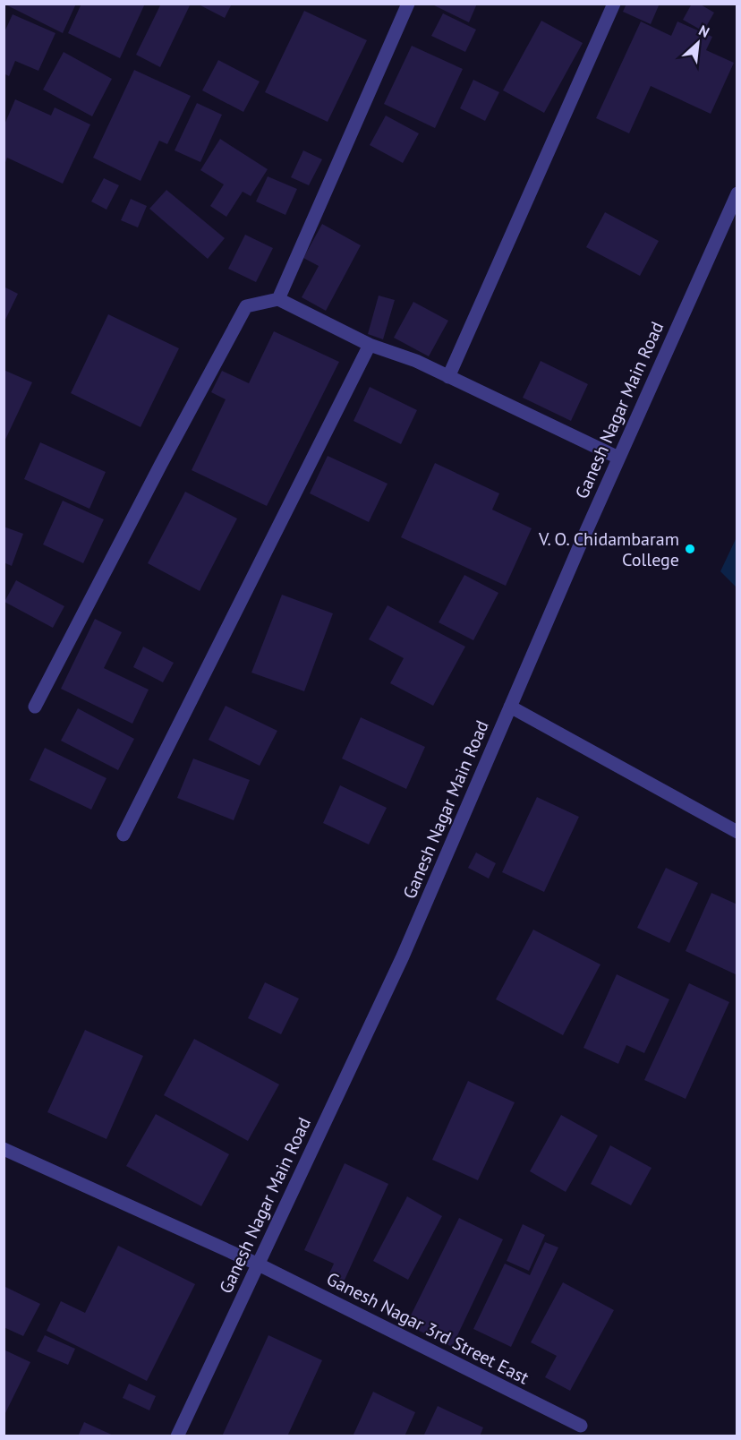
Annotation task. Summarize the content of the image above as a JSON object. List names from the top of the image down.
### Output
{
  "streets": {
    "street": ["Ganesh Nagar Main Road", "Ganesh Nagar 3rd Street East"]
  },
  "crossings": [
    ["Ganesh Nagar Main Road", "Ganesh Nagar 3rd Street East"]
  ],
  "places": ["V. O. Chidambaram College"],
  "north": "top right"
}
